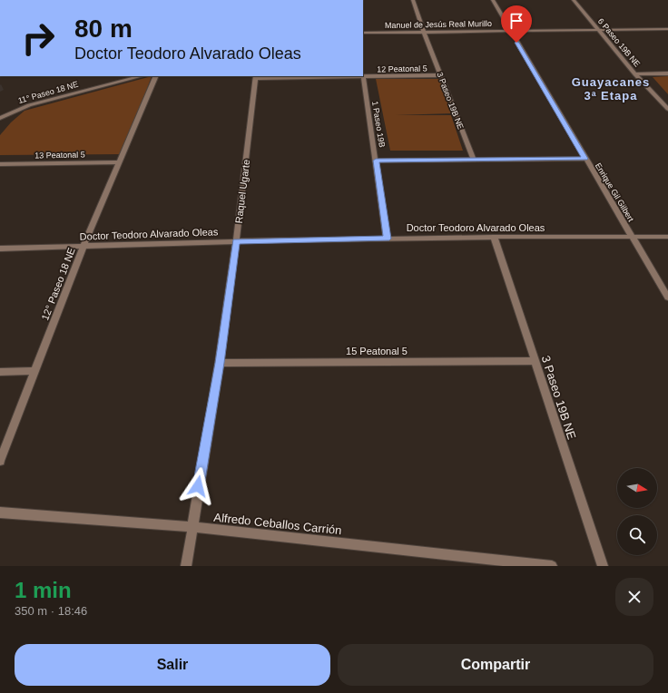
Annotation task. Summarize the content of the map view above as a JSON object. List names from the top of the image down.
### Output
{
  "streets": {
    "street": [
      "Manuel de Jesús Real Murillo",
      "6 Paseo 19B NE",
      "12 Peatonal 5",
      "11° Paseo 18 NE",
      "3 Paseo 19B NE",
      "1 Paseo 19B",
      "13 Peatonal 5",
      "Raquel Ugarte",
      "Enrique Gil Gilbert",
      "Doctor Teodoro Alvarado Oleas",
      "12° Paseo 18 NE",
      "15 Peatonal 5",
      "Alfredo Ceballos Carrión"
    ]
  },
  "crossings": [
    ["Manuel de Jesús Real Murillo", "6 Paseo 19B NE"],
    ["Manuel de Jesús Real Murillo", "3 Paseo 19B NE"],
    ["Manuel de Jesús Real Murillo", "Enrique Gil Gilbert"],
    ["12 Peatonal 5", "3 Paseo 19B NE"],
    ["12 Peatonal 5", "1 Paseo 19B"],
    ["12 Peatonal 5", "Raquel Ugarte"],
    ["3 Paseo 19B NE", "Doctor Teodoro Alvarado Oleas"],
    ["3 Paseo 19B NE", "15 Peatonal 5"],
    ["1 Paseo 19B", "Doctor Teodoro Alvarado Oleas"],
    ["13 Peatonal 5", "12° Paseo 18 NE"],
    ["Raquel Ugarte", "Doctor Teodoro Alvarado Oleas"],
    ["Raquel Ugarte", "15 Peatonal 5"],
    ["Raquel Ugarte", "Alfredo Ceballos Carrión"],
    ["Enrique Gil Gilbert", "Doctor Teodoro Alvarado Oleas"],
    ["Doctor Teodoro Alvarado Oleas", "12° Paseo 18 NE"]
  ],
  "districts": ["Guayacanes 3ª Etapa"],
  "north": "right",
  "page": {
    "turn": ["80 m", "Doctor Teodoro Alvarado Oleas"],
    "heading": ["1 min", "350 m · 18:46"],
    "buttons": ["Salir", "Compartir"]
  }
}
